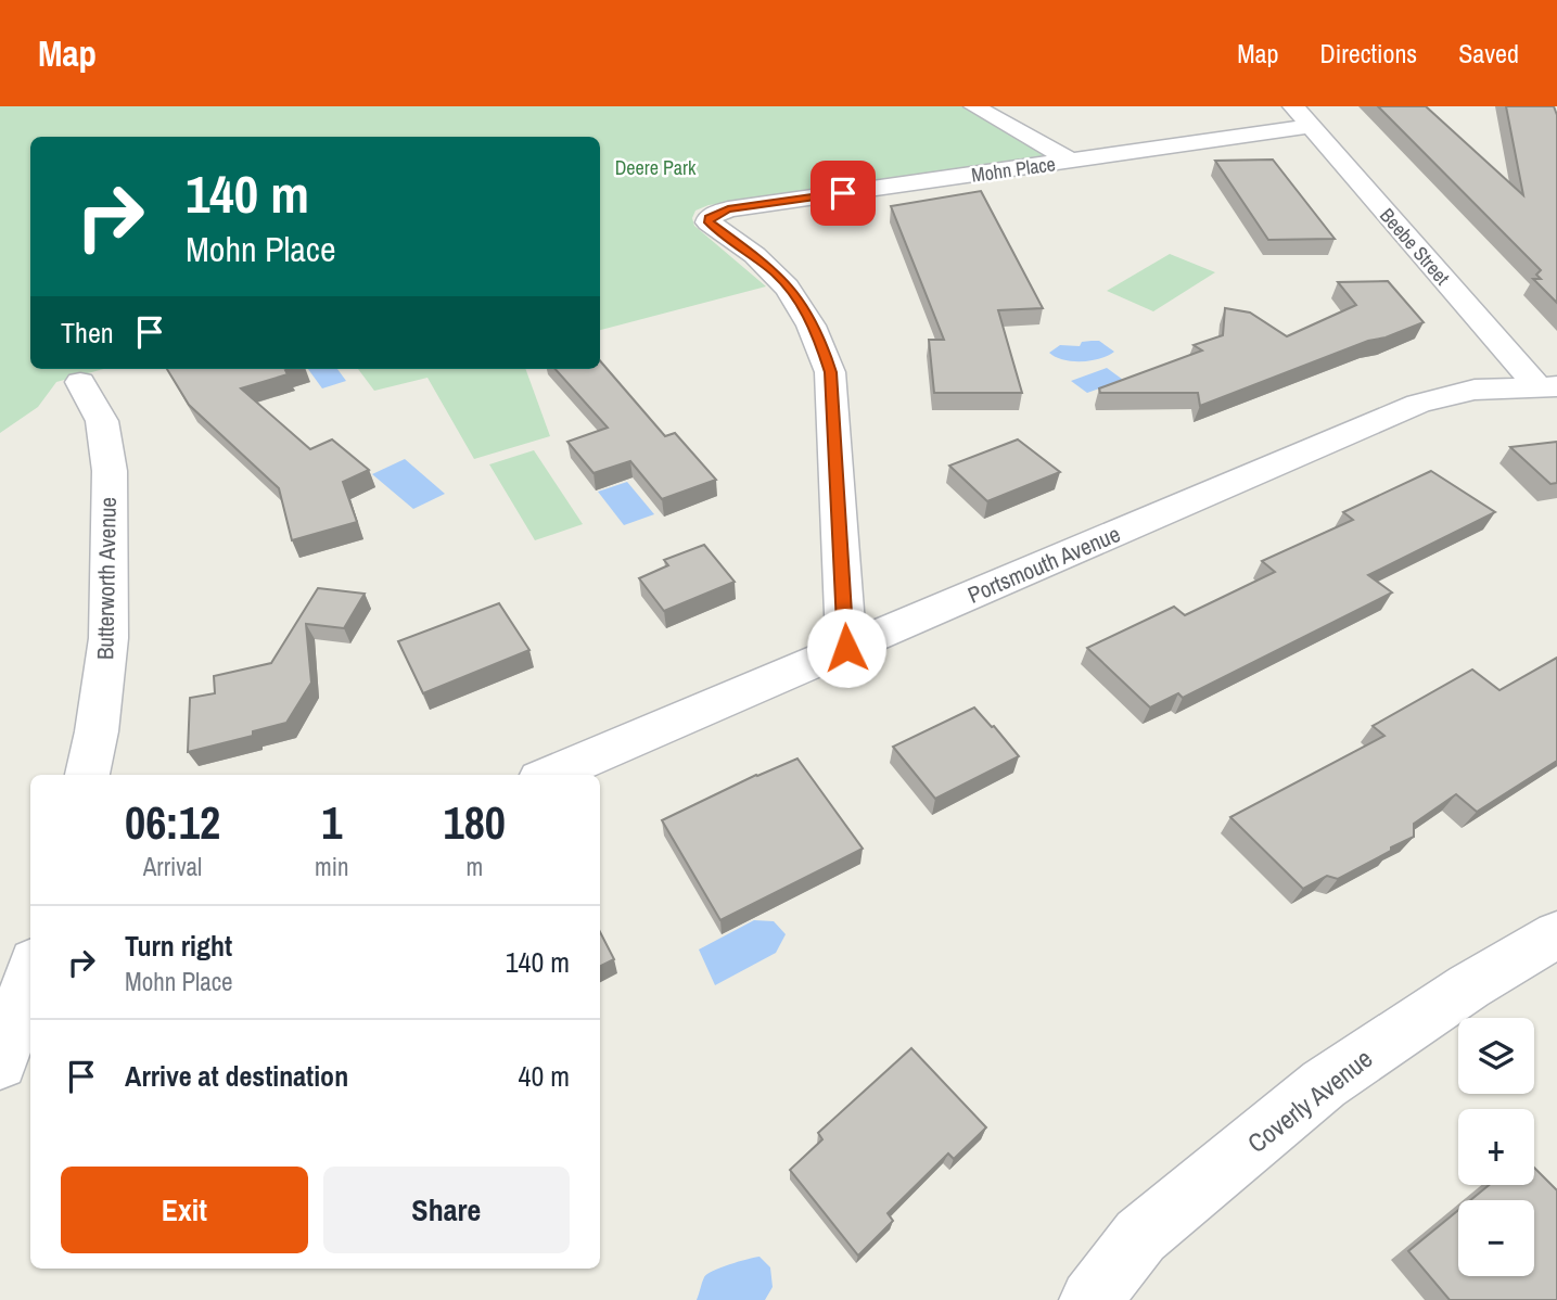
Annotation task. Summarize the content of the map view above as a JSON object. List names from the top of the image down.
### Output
{
  "streets": {
    "street": [
      "Mohn Place",
      "Beebe Street",
      "Portsmouth Avenue",
      "Butterworth Avenue",
      "Coverly Avenue"
    ]
  },
  "crossings": [
    ["Mohn Place", "Beebe Street"],
    ["Mohn Place", "Portsmouth Avenue"],
    ["Beebe Street", "Portsmouth Avenue"]
  ],
  "parks": ["Deere Park"],
  "page": {
    "header": "Map",
    "nav": ["Map", "Directions", "Saved"],
    "turn": ["140 m", "Mohn Place"],
    "then": "Then",
    "eta": [
      "06:12",
      "Arrival",
      "1",
      "min",
      "180",
      "m"
    ],
    "list": [
      {
        "name": "Turn right",
        "note": "Mohn Place",
        "value": "140 m"
      },
      {
        "name": "Arrive at destination",
        "value": "40 m"
      }
    ],
    "map_buttons": ["+", "−"],
    "buttons": ["Exit", "Share"]
  }
}
